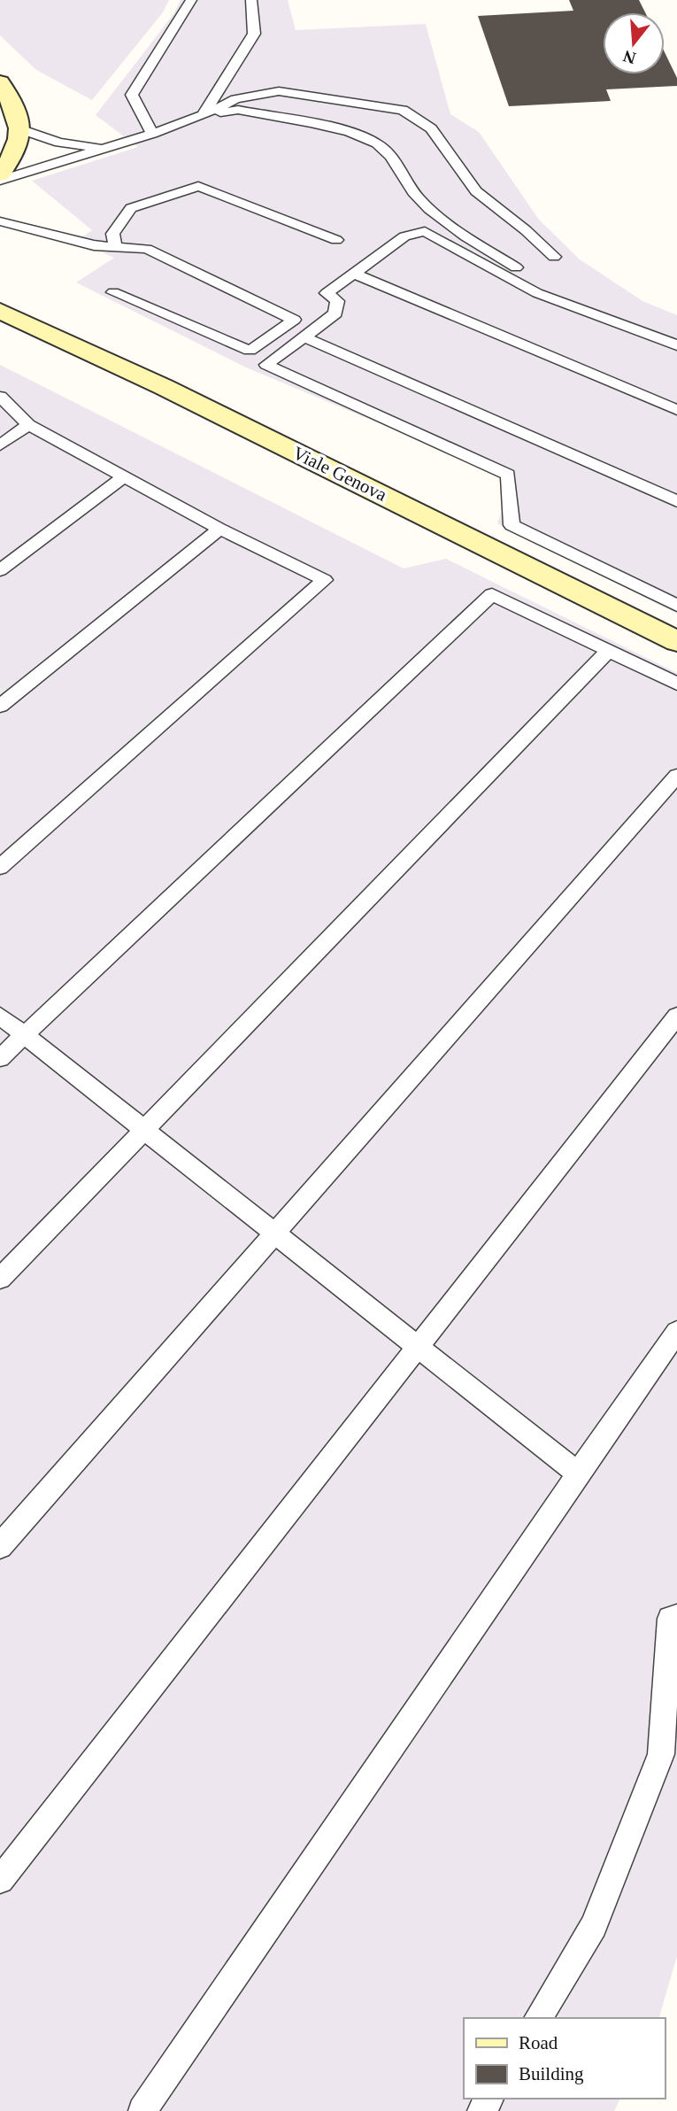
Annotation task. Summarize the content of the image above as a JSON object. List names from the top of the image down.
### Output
{
  "streets": {
    "street": ["Viale Genova"]
  },
  "legend": ["Road", "Building"],
  "north": "bottom"
}
